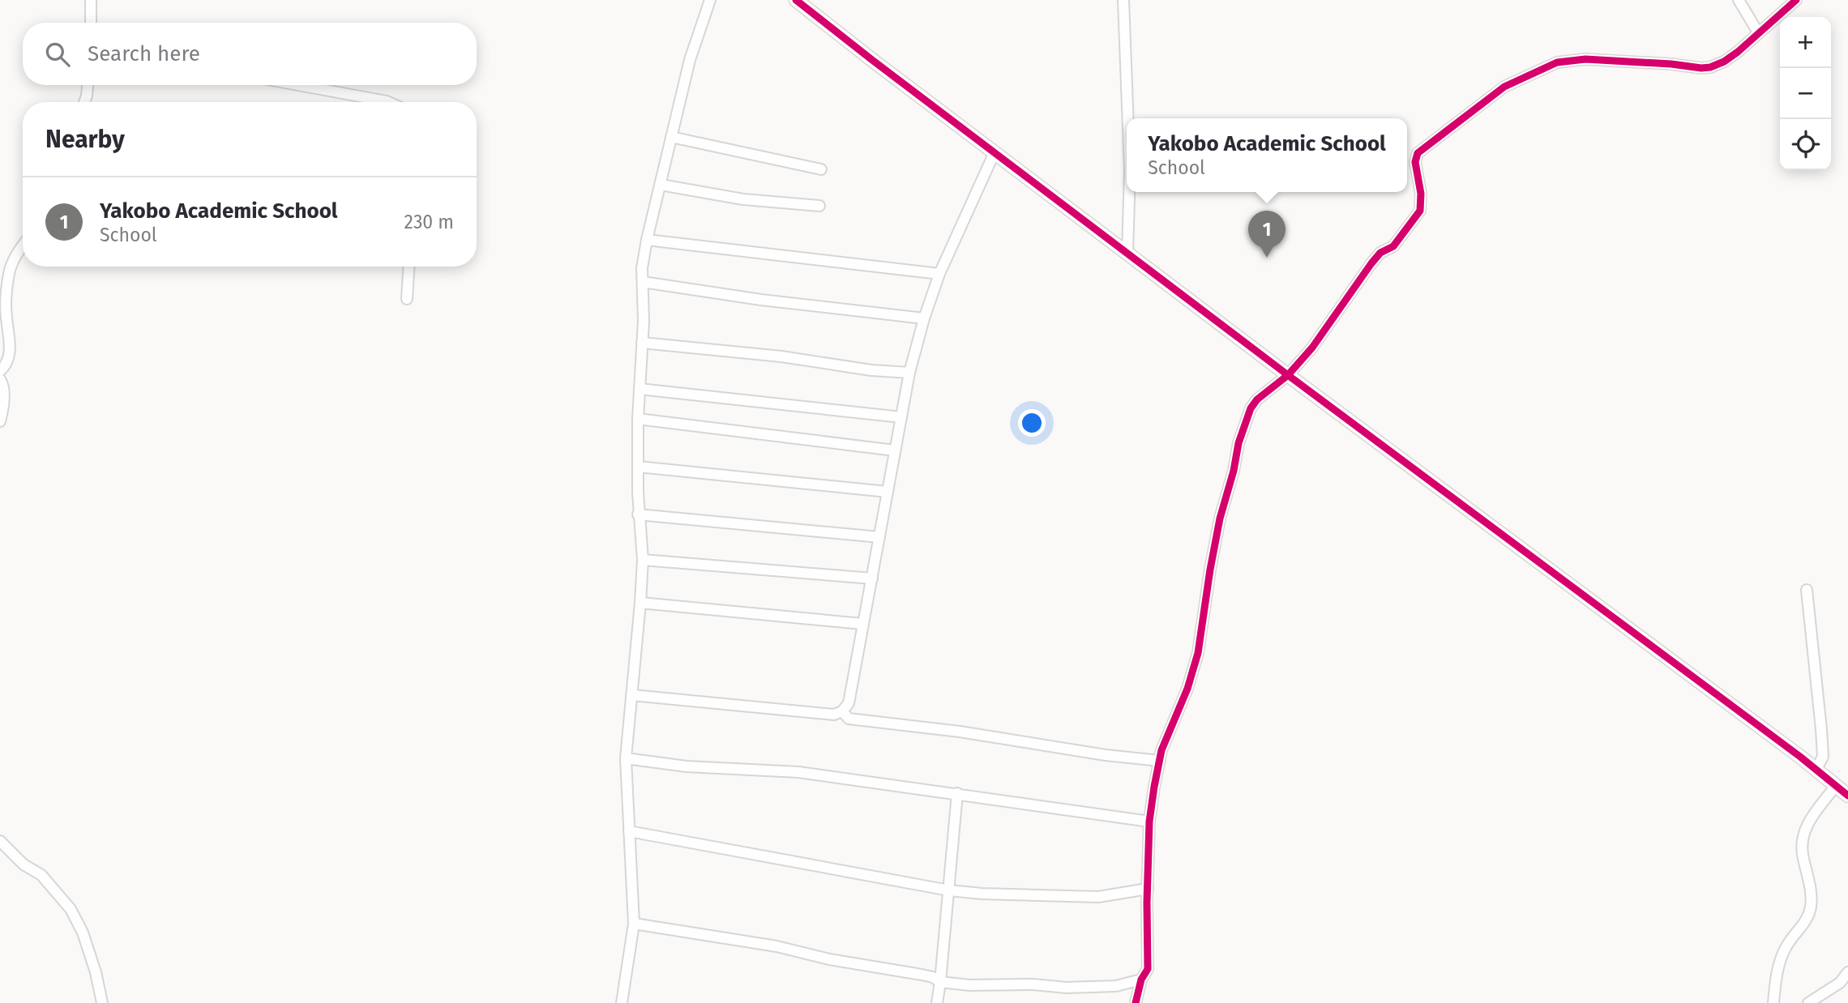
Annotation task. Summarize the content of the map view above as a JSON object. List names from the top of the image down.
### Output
{
  "page": {
    "map_buttons": ["+", "−"],
    "search": "Search here",
    "heading": "Nearby",
    "popup": ["Yakobo Academic School", "School"],
    "list": [
      {
        "mark": "1",
        "name": "Yakobo Academic School",
        "note": "School",
        "value": "230 m"
      }
    ],
    "pins": "1"
  }
}
